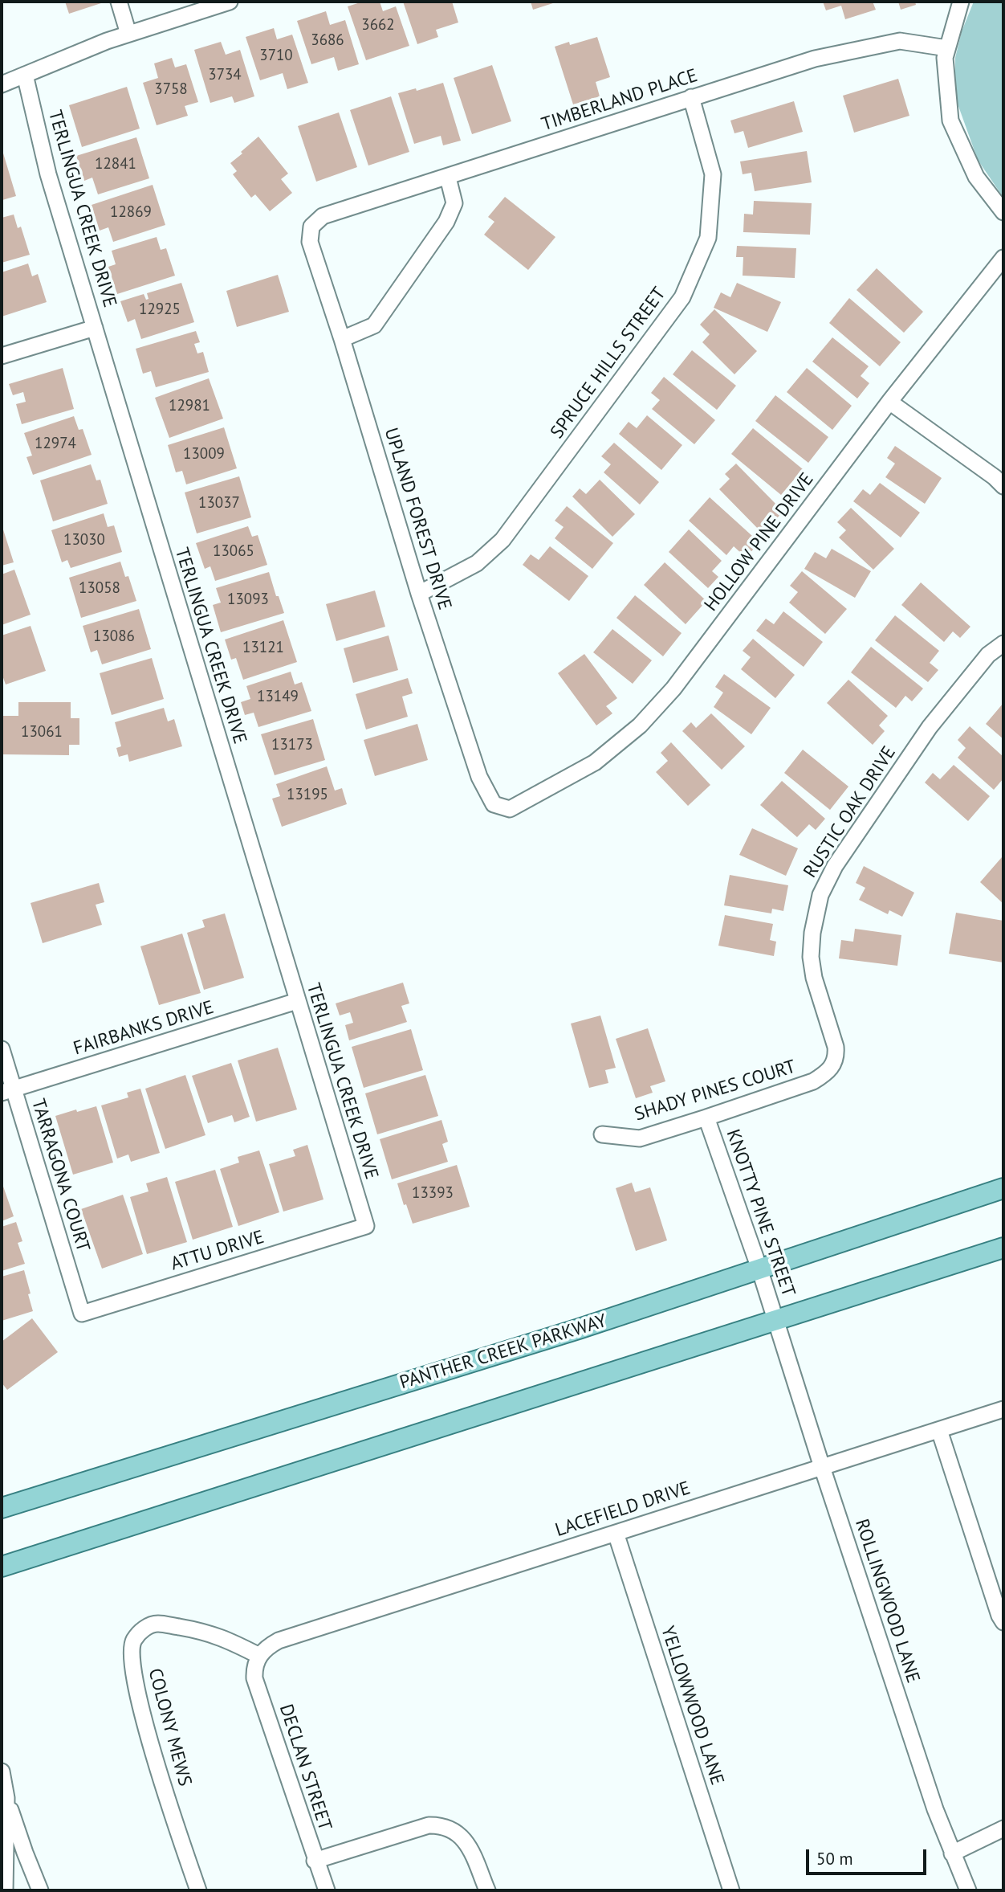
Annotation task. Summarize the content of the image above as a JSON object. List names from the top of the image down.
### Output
{
  "streets": {
    "main road": ["PANTHER CREEK PARKWAY"],
    "street": [
      "TIMBERLAND PLACE",
      "TERLINGUA CREEK DRIVE",
      "SPRUCE HILLS STREET",
      "UPLAND FOREST DRIVE",
      "HOLLOW PINE DRIVE",
      "RUSTIC OAK DRIVE",
      "FAIRBANKS DRIVE",
      "SHADY PINES COURT",
      "TARRAGONA COURT",
      "KNOTTY PINE STREET",
      "ATTU DRIVE",
      "LACEFIELD DRIVE",
      "ROLLINGWOOD LANE",
      "YELLOWWOOD LANE",
      "COLONY MEWS",
      "DECLAN STREET"
    ]
  },
  "crossings": [
    ["TIMBERLAND PLACE", "SPRUCE HILLS STREET"],
    ["TIMBERLAND PLACE", "UPLAND FOREST DRIVE"],
    ["TERLINGUA CREEK DRIVE", "FAIRBANKS DRIVE"],
    ["TERLINGUA CREEK DRIVE", "ATTU DRIVE"],
    ["SPRUCE HILLS STREET", "UPLAND FOREST DRIVE"],
    ["UPLAND FOREST DRIVE", "HOLLOW PINE DRIVE"],
    ["RUSTIC OAK DRIVE", "SHADY PINES COURT"],
    ["FAIRBANKS DRIVE", "TARRAGONA COURT"],
    ["SHADY PINES COURT", "KNOTTY PINE STREET"],
    ["TARRAGONA COURT", "ATTU DRIVE"],
    ["KNOTTY PINE STREET", "PANTHER CREEK PARKWAY"],
    ["KNOTTY PINE STREET", "ROLLINGWOOD LANE"],
    ["LACEFIELD DRIVE", "ROLLINGWOOD LANE"],
    ["LACEFIELD DRIVE", "YELLOWWOOD LANE"],
    ["LACEFIELD DRIVE", "COLONY MEWS"],
    ["LACEFIELD DRIVE", "DECLAN STREET"],
    ["COLONY MEWS", "DECLAN STREET"]
  ],
  "house_numbers": [
    "3662",
    "3686",
    "3710",
    "3734",
    "3758",
    "12841",
    "12869",
    "12925",
    "12981",
    "12974",
    "13009",
    "13037",
    "13030",
    "13065",
    "13058",
    "13093",
    "13086",
    "13121",
    "13149",
    "13061",
    "13173",
    "13195",
    "13393"
  ],
  "scale_bar": "50 m"
}
